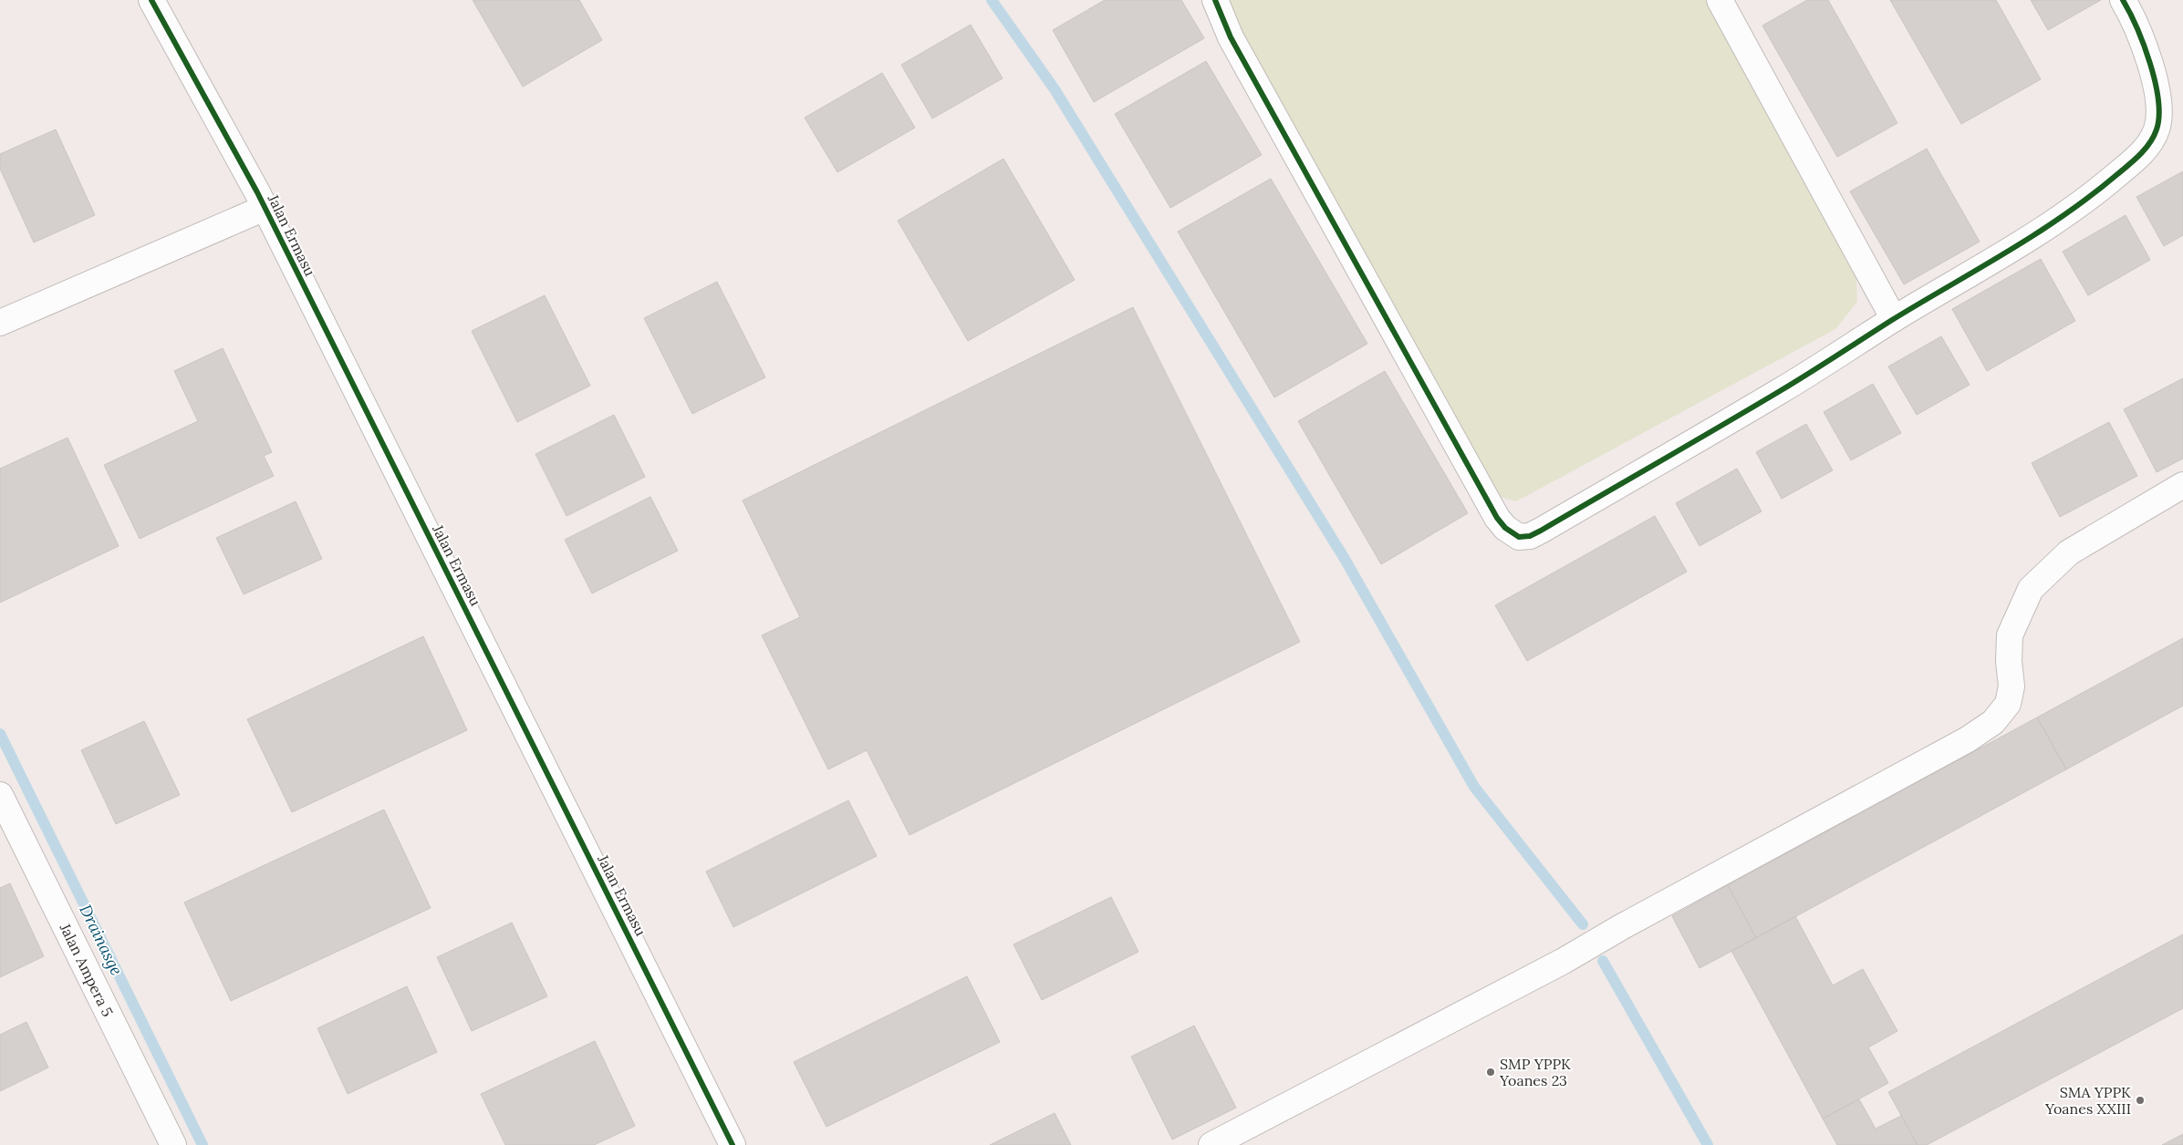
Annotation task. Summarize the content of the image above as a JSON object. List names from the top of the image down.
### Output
{
  "streets": {
    "street": ["Jalan Ermasu", "Jalan Ampera 5"]
  },
  "water": ["Drainasge"],
  "places": ["SMP YPPK Yoanes 23", "SMA YPPK Yoanes XXIII"]
}
